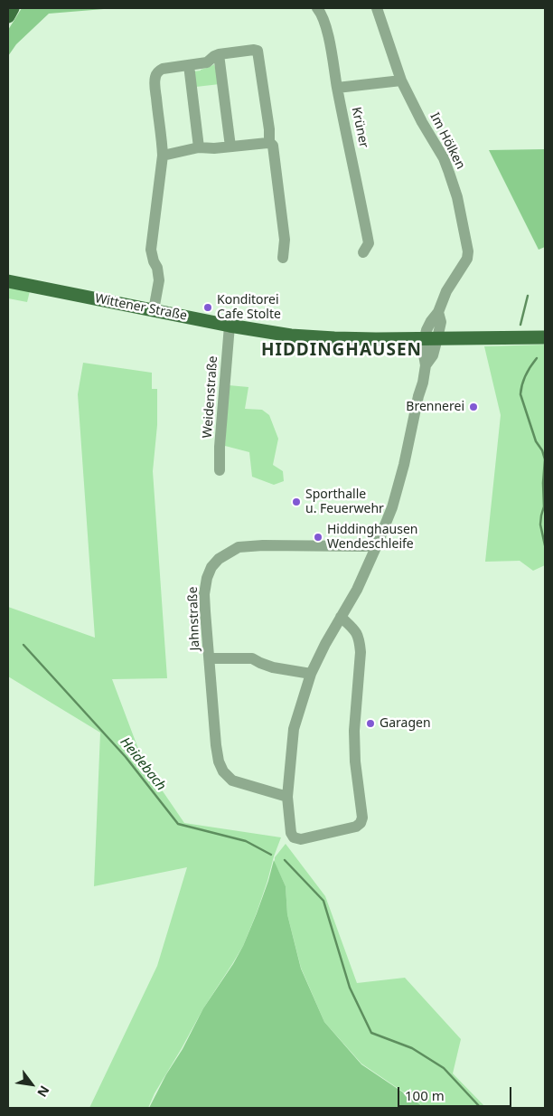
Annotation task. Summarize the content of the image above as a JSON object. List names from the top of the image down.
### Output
{
  "streets": {
    "main road": ["Wittener Straße"],
    "street": [
      "Krüner",
      "Im Hölken",
      "Weidenstraße",
      "Jahnstraße"
    ]
  },
  "crossings": [
    ["Im Hölken", "Wittener Straße"],
    ["Im Hölken", "Jahnstraße"],
    ["Wittener Straße", "Weidenstraße"]
  ],
  "districts": ["HIDDINGHAUSEN"],
  "water": ["Heidebach"],
  "places": [
    "Konditorei Cafe Stolte",
    "Brennerei",
    "Sporthalle u. Feuerwehr",
    "Hiddinghausen Wendeschleife",
    "Garagen"
  ],
  "scale_bar": "100 m",
  "north": "bottom right"
}
